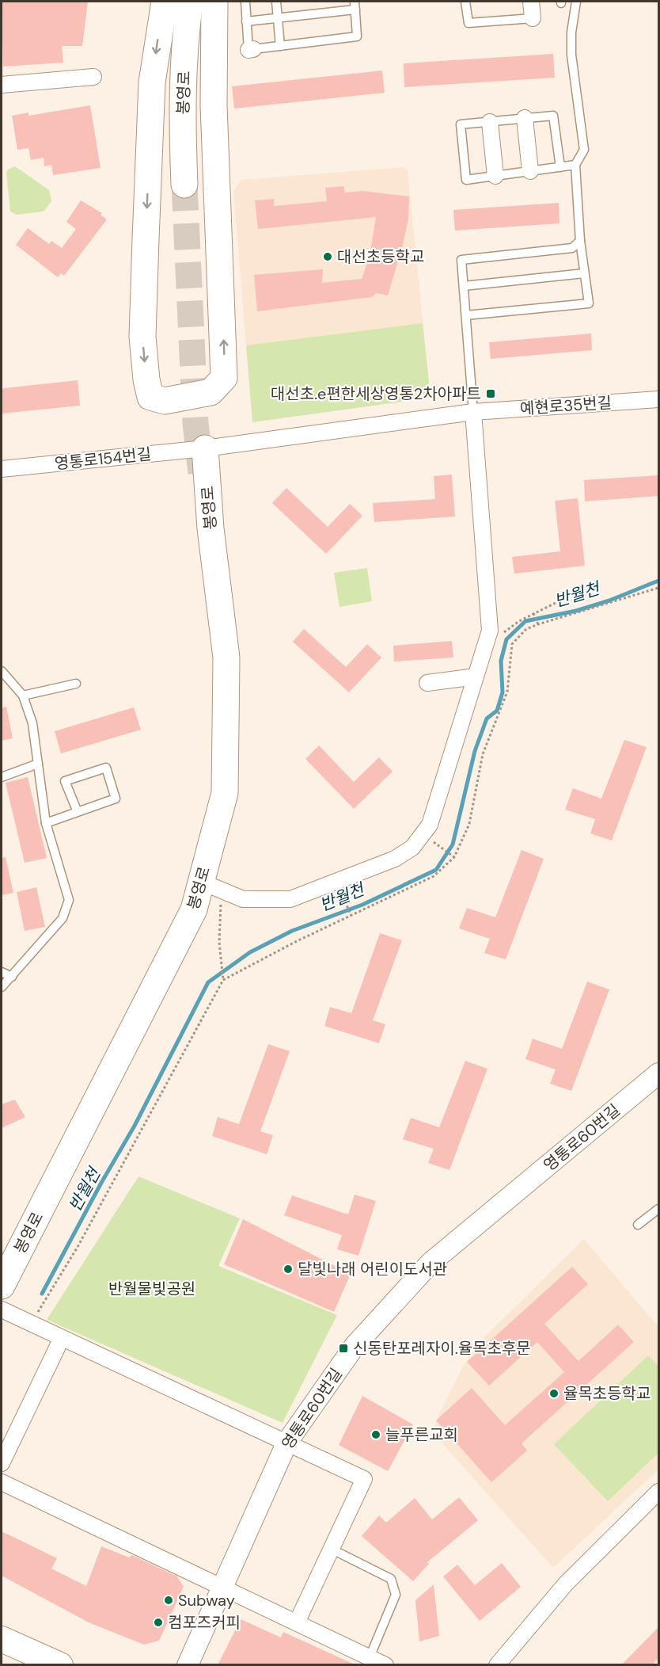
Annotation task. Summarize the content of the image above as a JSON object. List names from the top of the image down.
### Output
{
  "streets": {
    "highway": ["봉영로"],
    "street": ["예현로35번길", "영통로154번길", "영통로60번길"]
  },
  "crossings": [
    ["봉영로", "예현로35번길"],
    ["봉영로", "영통로154번길"],
    ["예현로35번길", "영통로154번길"]
  ],
  "water": ["반월천"],
  "parks": ["반월물빛공원"],
  "places": {
    "other": [
      "대선초등학교",
      "달빛나래 어린이도서관",
      "율목초등학교",
      "늘푸른교회",
      "Subway",
      "컴포즈커피"
    ],
    "transit": ["대선초.e편한세상영통2차아파트", "신동탄포레자이.율목초후문"]
  }
}
